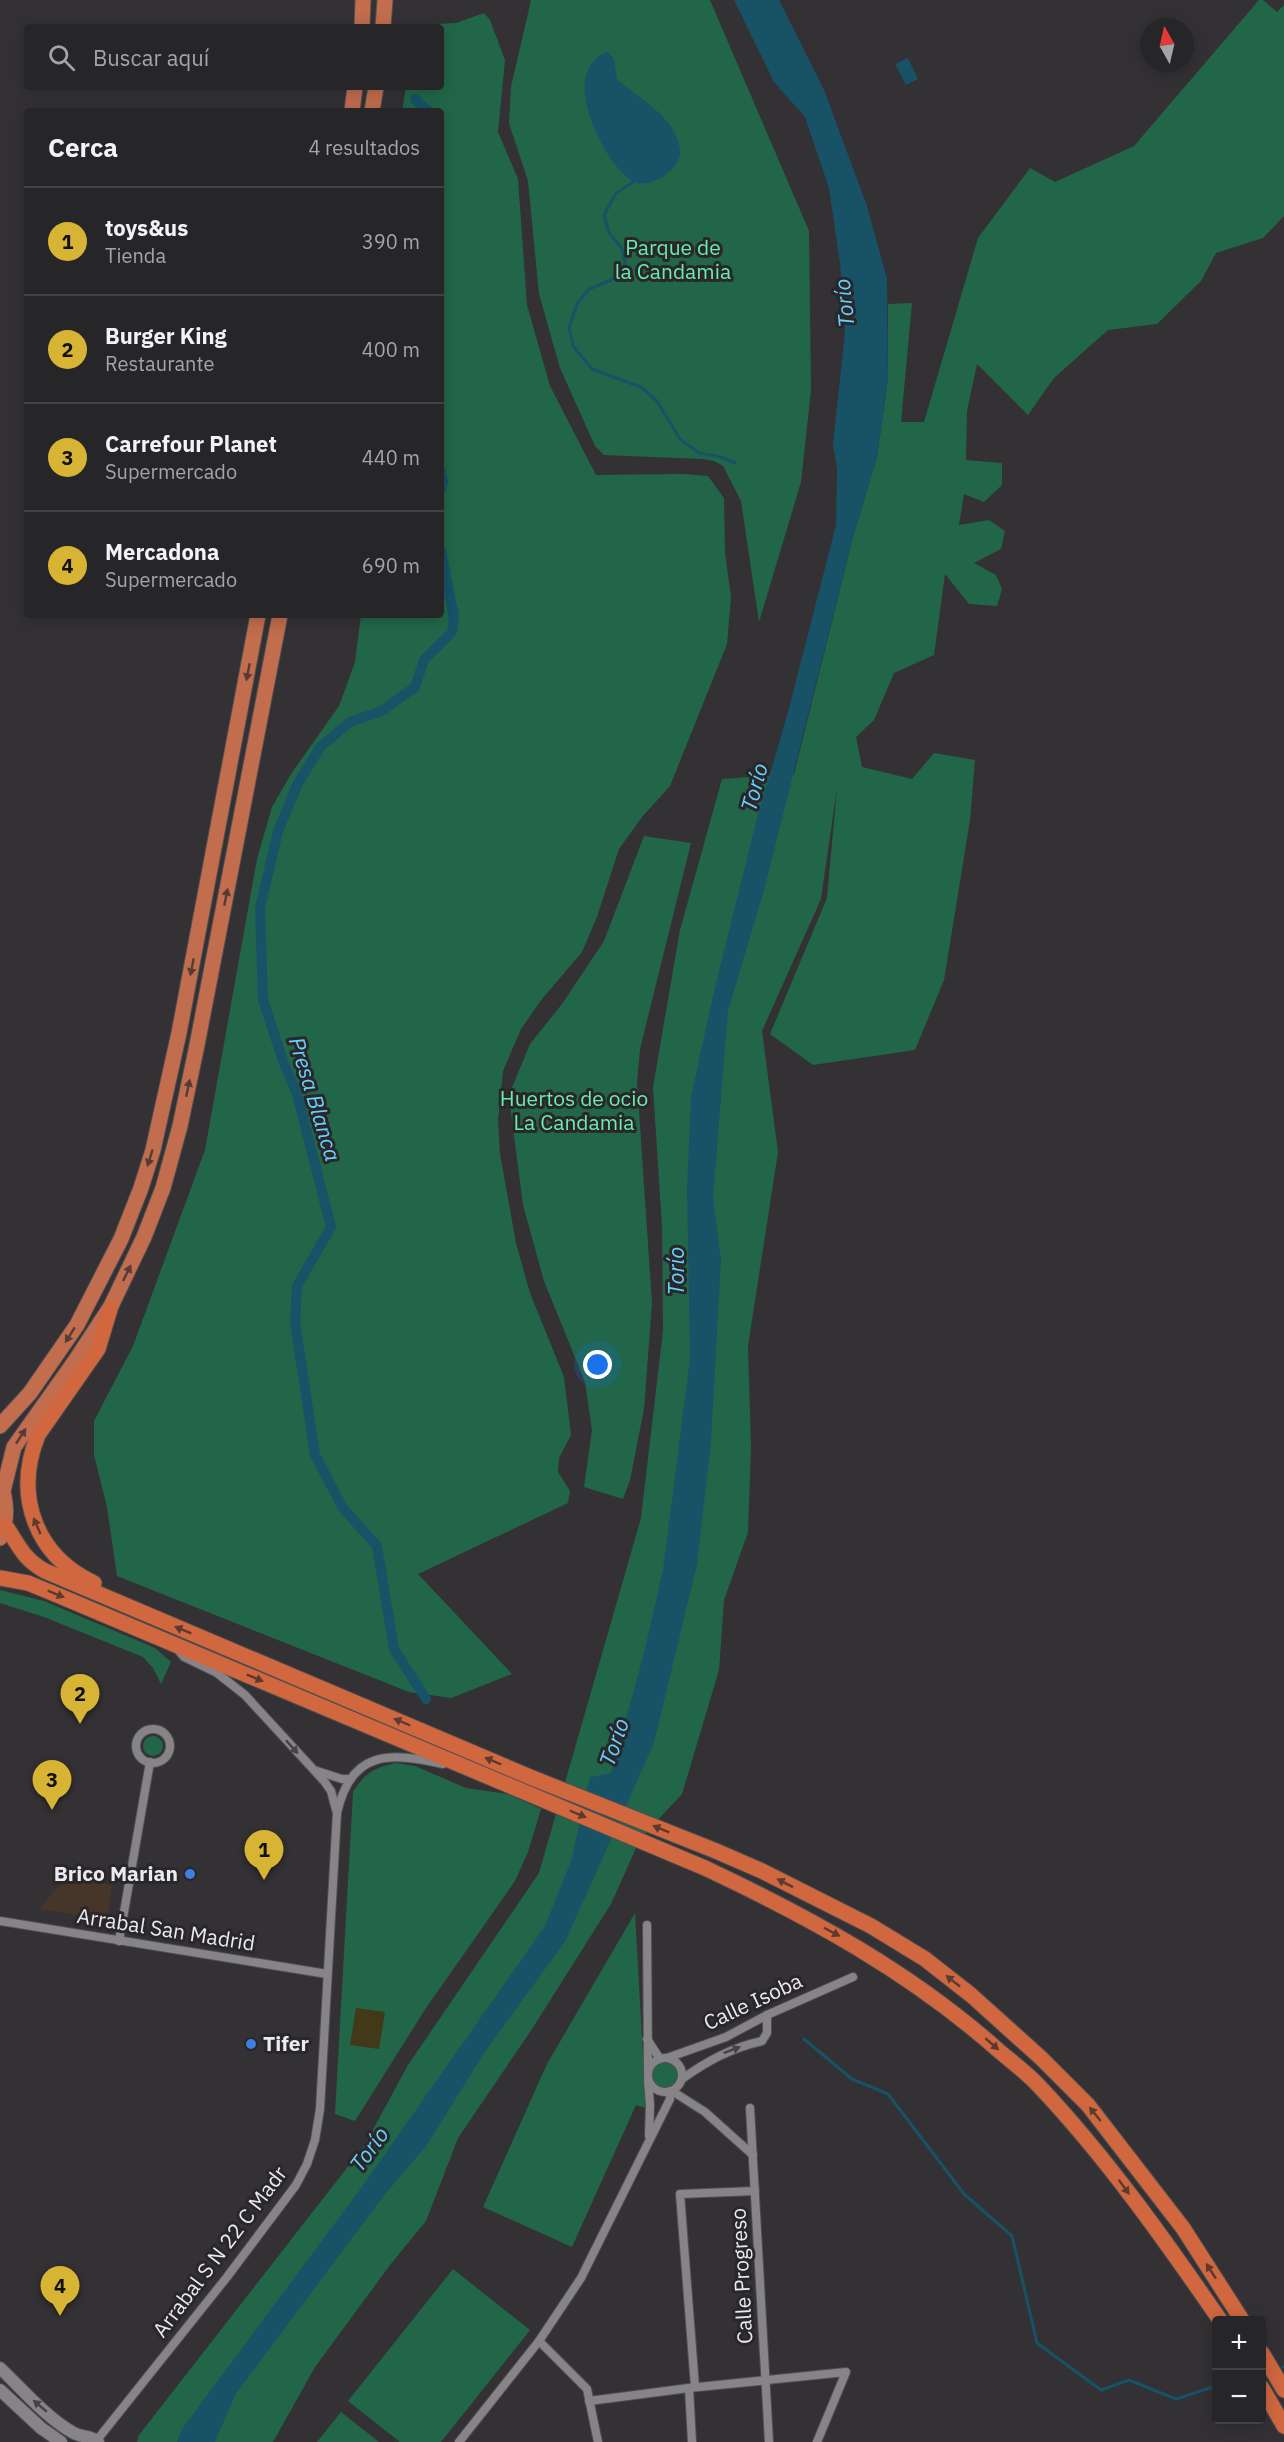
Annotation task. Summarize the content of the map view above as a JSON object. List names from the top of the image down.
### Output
{
  "streets": {
    "street": [
      "Arrabal San Madrid",
      "Calle Isoba",
      "Arrabal S N 22 C Madr",
      "Calle Progreso"
    ]
  },
  "crossings": [
    ["Arrabal San Madrid", "Arrabal S N 22 C Madr"]
  ],
  "water": ["Torío", "Presa Blanca"],
  "parks": ["Parque de la Candamia", "Huertos de ocio La Candamia"],
  "places": ["Brico Marian", "Tifer"],
  "north": "top",
  "page": {
    "search": "Buscar aquí",
    "heading": ["Cerca", "4 resultados"],
    "list": [
      {
        "mark": "1",
        "name": "toys&us",
        "note": "Tienda",
        "value": "390 m"
      },
      {
        "mark": "2",
        "name": "Burger King",
        "note": "Restaurante",
        "value": "400 m"
      },
      {
        "mark": "3",
        "name": "Carrefour Planet",
        "note": "Supermercado",
        "value": "440 m"
      },
      {
        "mark": "4",
        "name": "Mercadona",
        "note": "Supermercado",
        "value": "690 m"
      }
    ],
    "pins": [
      "2",
      "3",
      "1",
      "4"
    ],
    "map_buttons": ["+", "−"]
  }
}
